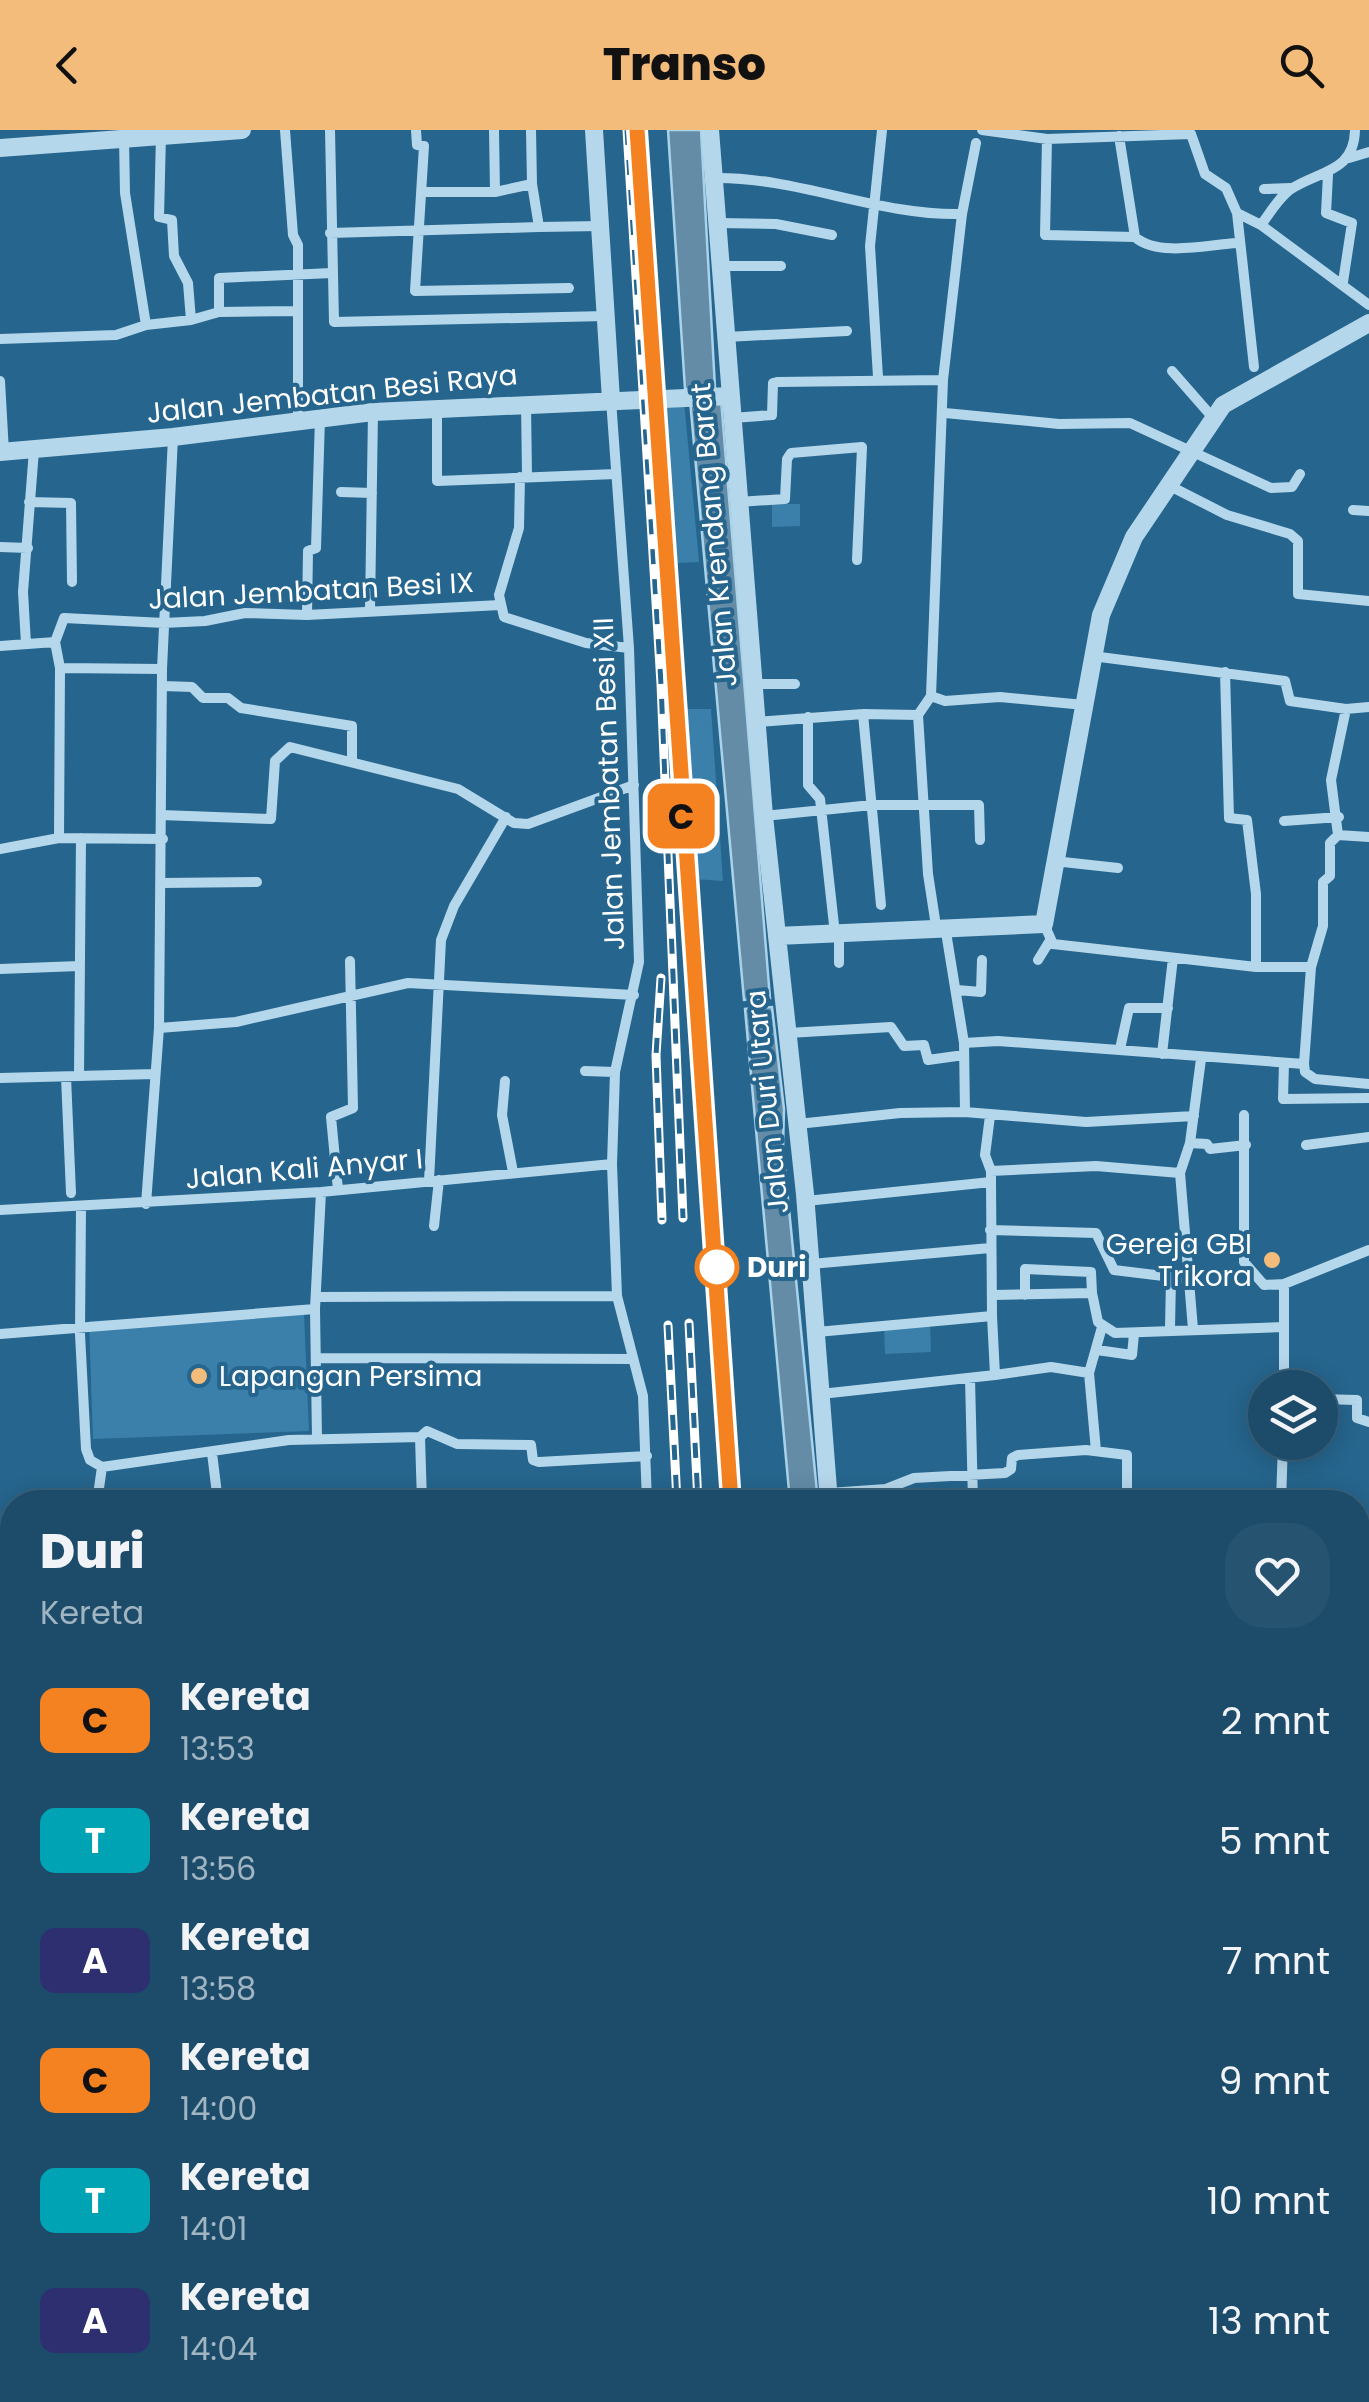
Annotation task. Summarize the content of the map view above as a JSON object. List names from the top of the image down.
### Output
{
  "streets": {
    "street": [
      "Jalan Jembatan Besi Raya",
      "Jalan Krendang Barat",
      "Jalan Jembatan Besi IX",
      "Jalan Jembatan Besi XII",
      "Jalan Duri Utara",
      "Jalan Kali Anyar I"
    ]
  },
  "crossings": [
    ["Jalan Jembatan Besi Raya", "Jalan Krendang Barat"],
    ["Jalan Jembatan Besi Raya", "Jalan Jembatan Besi XII"],
    ["Jalan Krendang Barat", "Jalan Duri Utara"],
    ["Jalan Jembatan Besi IX", "Jalan Jembatan Besi XII"],
    ["Jalan Jembatan Besi XII", "Jalan Kali Anyar I"]
  ],
  "places": ["Gereja GBI Trikora", "Duri", "Lapangan Persima"],
  "page": {
    "header": "Transo",
    "on_map": "C",
    "heading": ["Duri", "Kereta"],
    "list": [
      {
        "mark": "C",
        "name": "Kereta",
        "note": "13:53",
        "value": "2 mnt"
      },
      {
        "mark": "T",
        "name": "Kereta",
        "note": "13:56",
        "value": "5 mnt"
      },
      {
        "mark": "A",
        "name": "Kereta",
        "note": "13:58",
        "value": "7 mnt"
      },
      {
        "mark": "C",
        "name": "Kereta",
        "note": "14:00",
        "value": "9 mnt"
      },
      {
        "mark": "T",
        "name": "Kereta",
        "note": "14:01",
        "value": "10 mnt"
      },
      {
        "mark": "A",
        "name": "Kereta",
        "note": "14:04",
        "value": "13 mnt"
      }
    ]
  }
}
